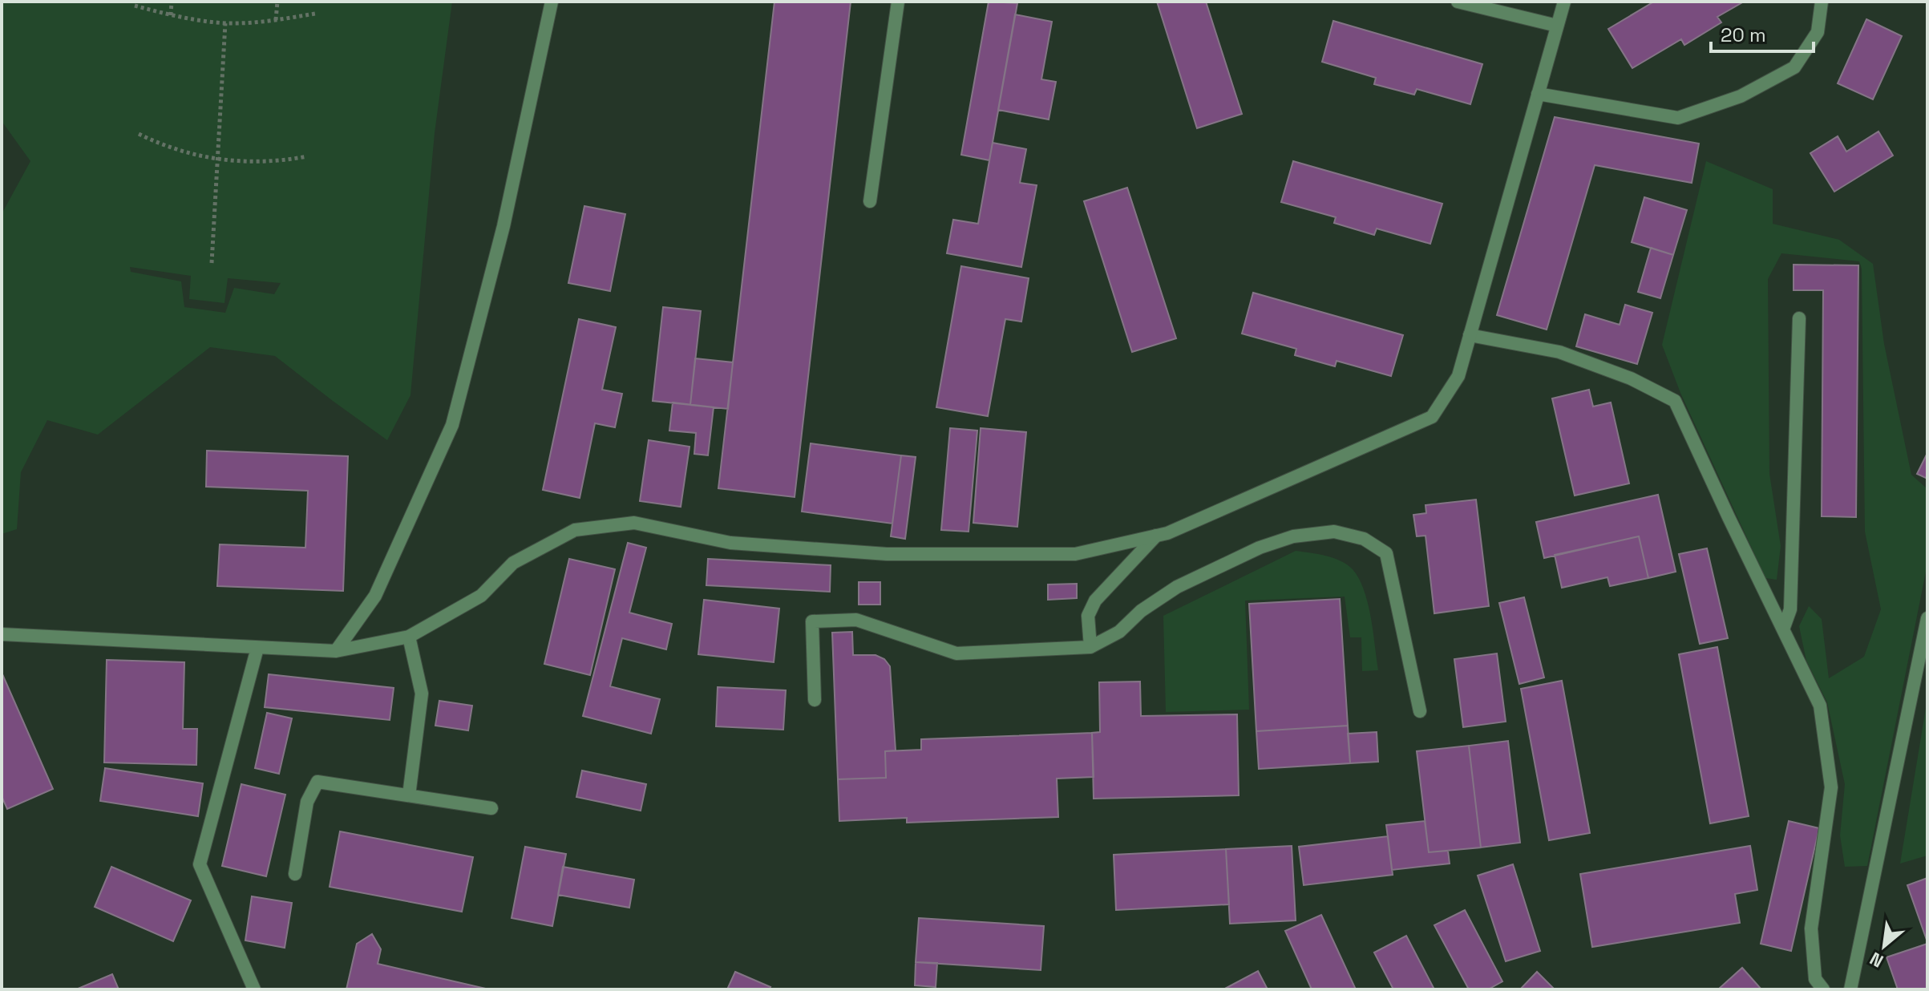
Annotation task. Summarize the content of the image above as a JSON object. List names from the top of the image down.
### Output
{
  "scale_bar": "20 m",
  "north": "bottom left"
}
